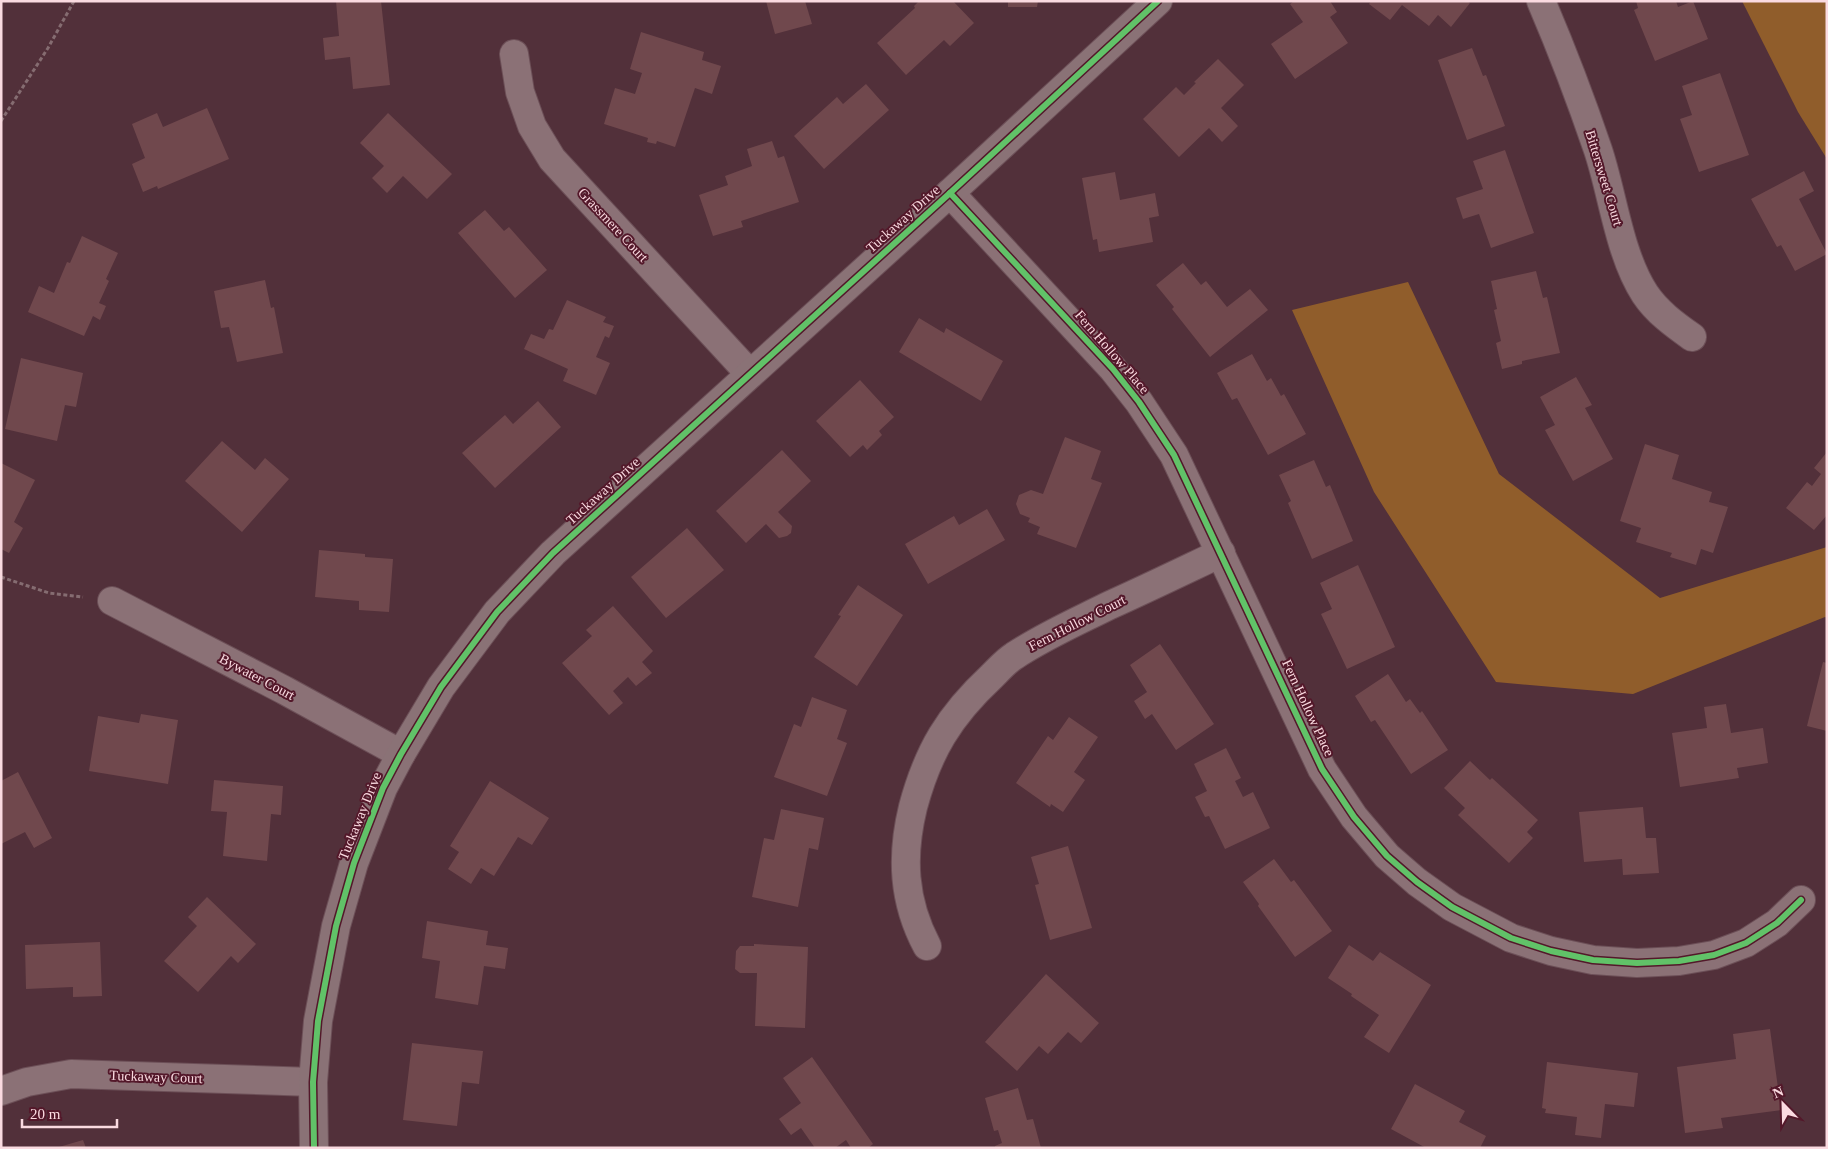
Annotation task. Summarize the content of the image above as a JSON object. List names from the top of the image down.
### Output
{
  "streets": {
    "street": [
      "Bittersweet Court",
      "Tuckaway Drive",
      "Grassmere Court",
      "Fern Hollow Place",
      "Fern Hollow Court",
      "Bywater Court",
      "Tuckaway Court"
    ]
  },
  "crossings": [
    ["Tuckaway Drive", "Grassmere Court"],
    ["Tuckaway Drive", "Fern Hollow Place"],
    ["Tuckaway Drive", "Bywater Court"],
    ["Tuckaway Drive", "Tuckaway Court"],
    ["Fern Hollow Place", "Fern Hollow Court"]
  ],
  "scale_bar": "20 m",
  "north": "top left"
}
